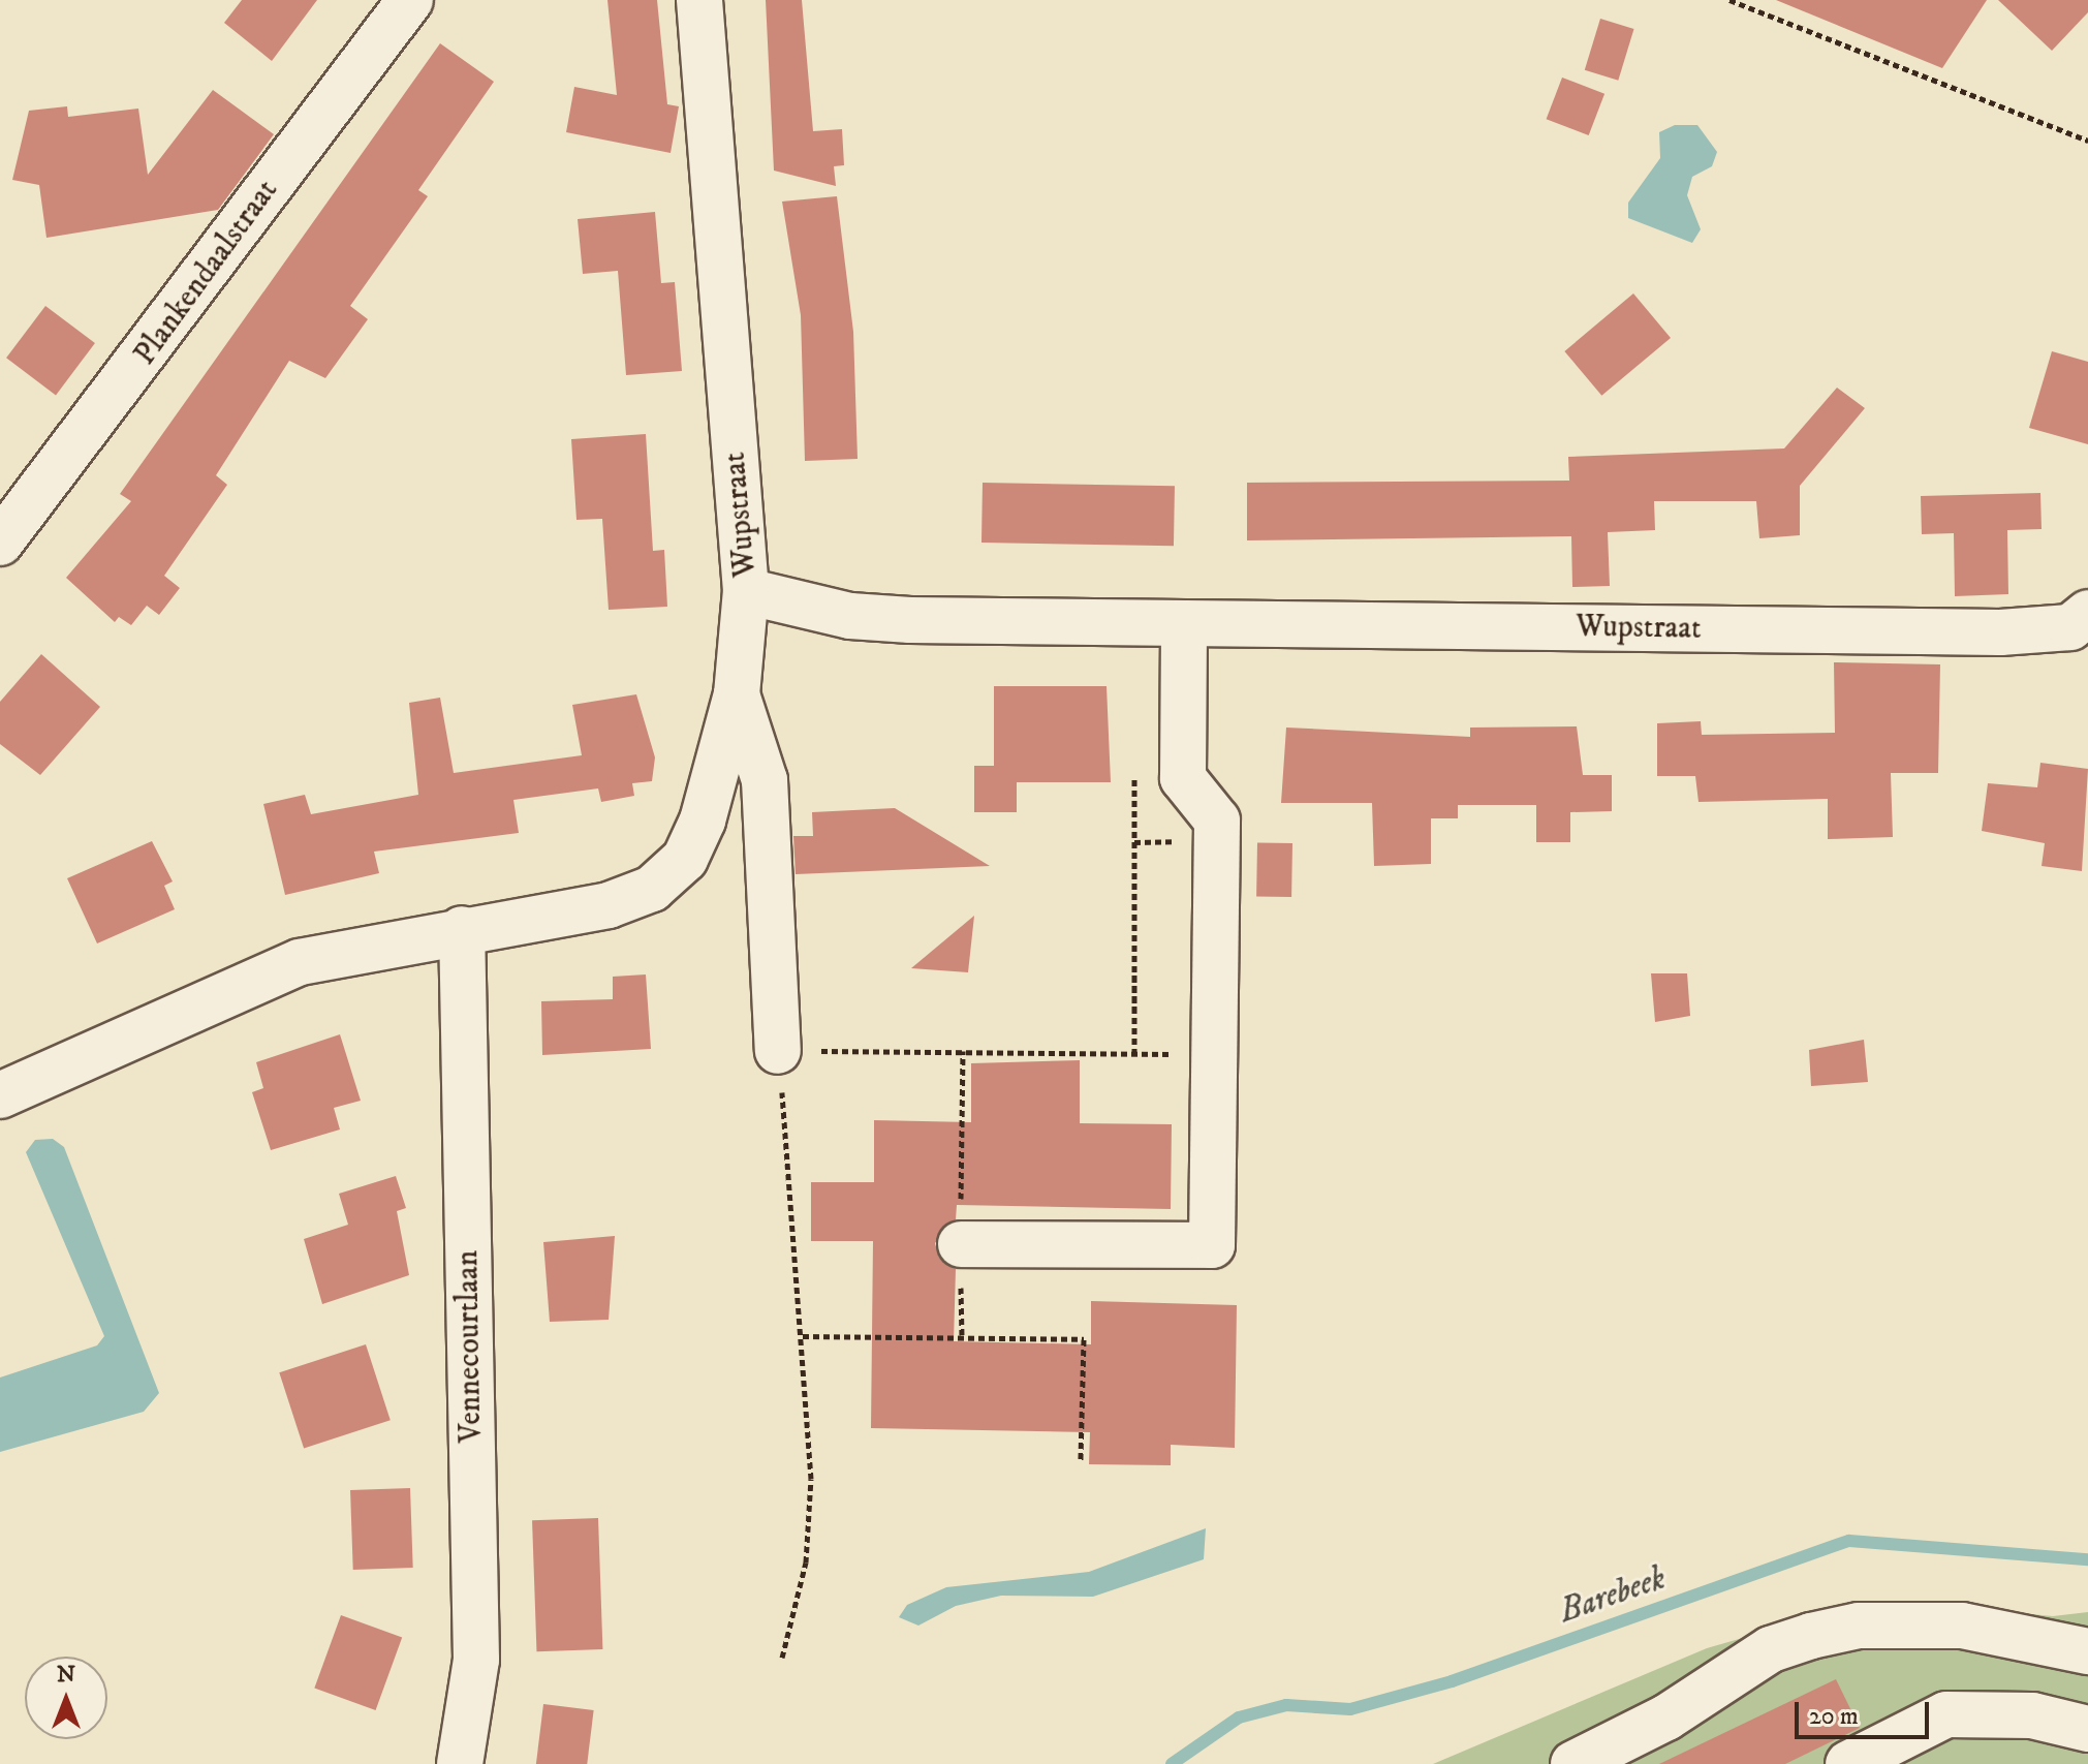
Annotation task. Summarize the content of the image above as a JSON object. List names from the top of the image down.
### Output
{
  "streets": {
    "street": ["Plankendaalstraat", "Wupstraat", "Vennecourtlaan"]
  },
  "water": ["Barebeek"],
  "scale_bar": "20 m",
  "north": "top"
}
